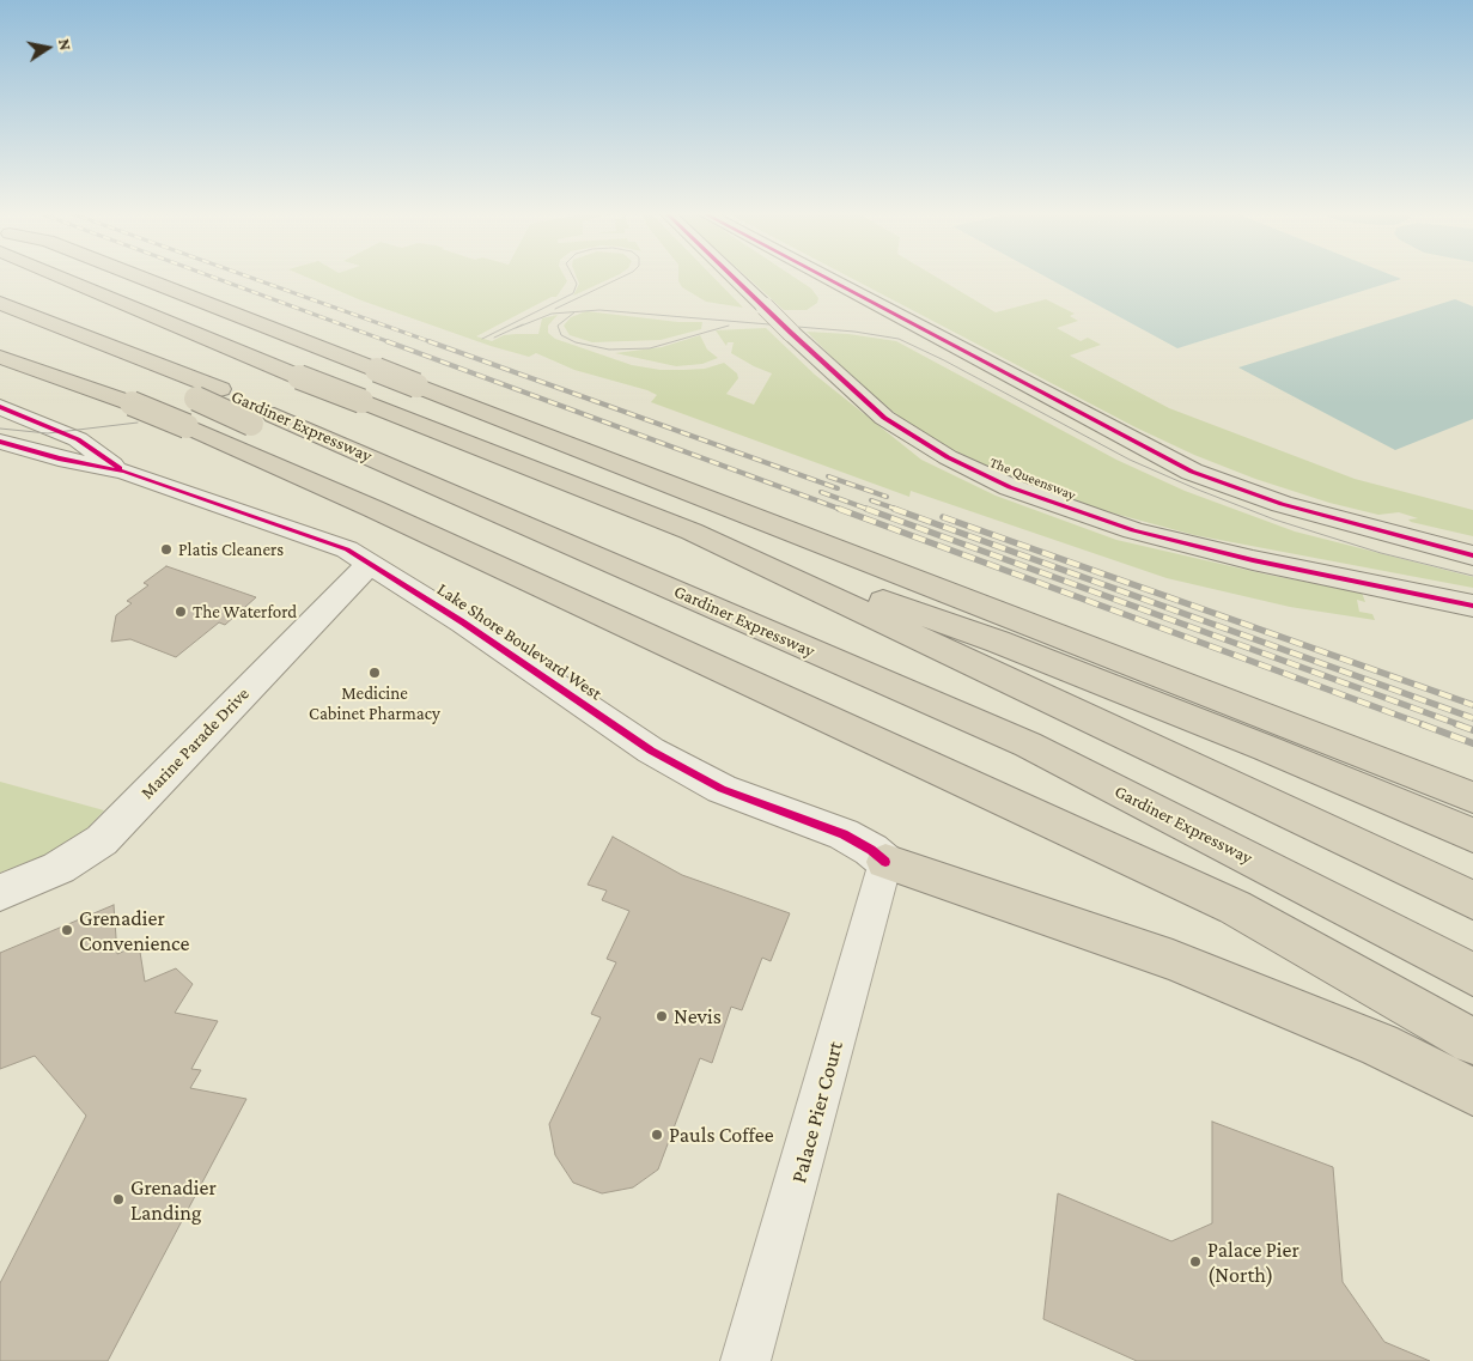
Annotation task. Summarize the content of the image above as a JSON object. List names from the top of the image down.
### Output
{
  "streets": {
    "highway": ["Gardiner Expressway"],
    "main road": ["The Queensway", "Lake Shore Boulevard West", "Marine Parade Drive"],
    "street": ["Palace Pier Court"]
  },
  "crossings": [
    ["Lake Shore Boulevard West", "Marine Parade Drive"],
    ["Lake Shore Boulevard West", "Palace Pier Court"]
  ],
  "places": [
    "Platis Cleaners",
    "The Waterford",
    "Medicine Cabinet Pharmacy",
    "Grenadier Convenience",
    "Nevis",
    "Pauls Coffee",
    "Grenadier Landing",
    "Palace Pier (North)"
  ],
  "north": "right"
}
